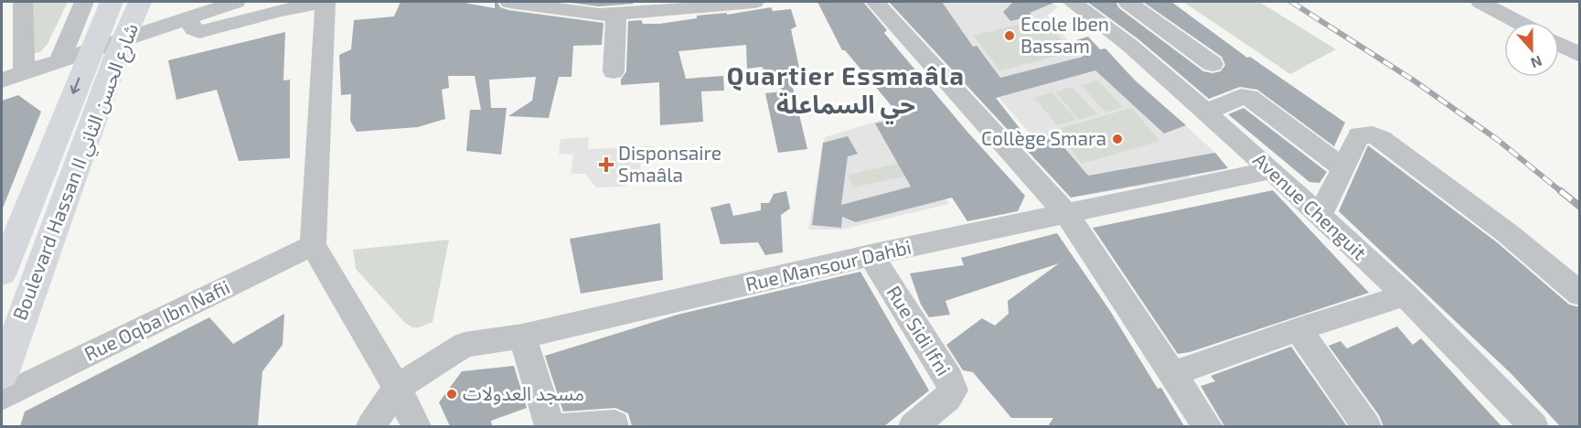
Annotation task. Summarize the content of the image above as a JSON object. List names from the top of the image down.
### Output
{
  "streets": {
    "main road": ["Boulevard Hassan II شارع الحسن الثاني"],
    "street": [
      "Avenue Chenguit",
      "Rue Mansour Dahbi",
      "Rue Oqba Ibn Nafii",
      "Rue Sidi Ifni"
    ]
  },
  "crossings": [
    ["Avenue Chenguit", "Rue Mansour Dahbi"],
    ["Rue Mansour Dahbi", "Rue Sidi Ifni"]
  ],
  "districts": ["Quartier Essmaâla حي السماعلة"],
  "places": {
    "other": ["Ecole Iben Bassam", "Collège Smara", "مسجد العدولات"],
    "health": ["Disponsaire Smaâla"]
  },
  "north": "bottom"
}
